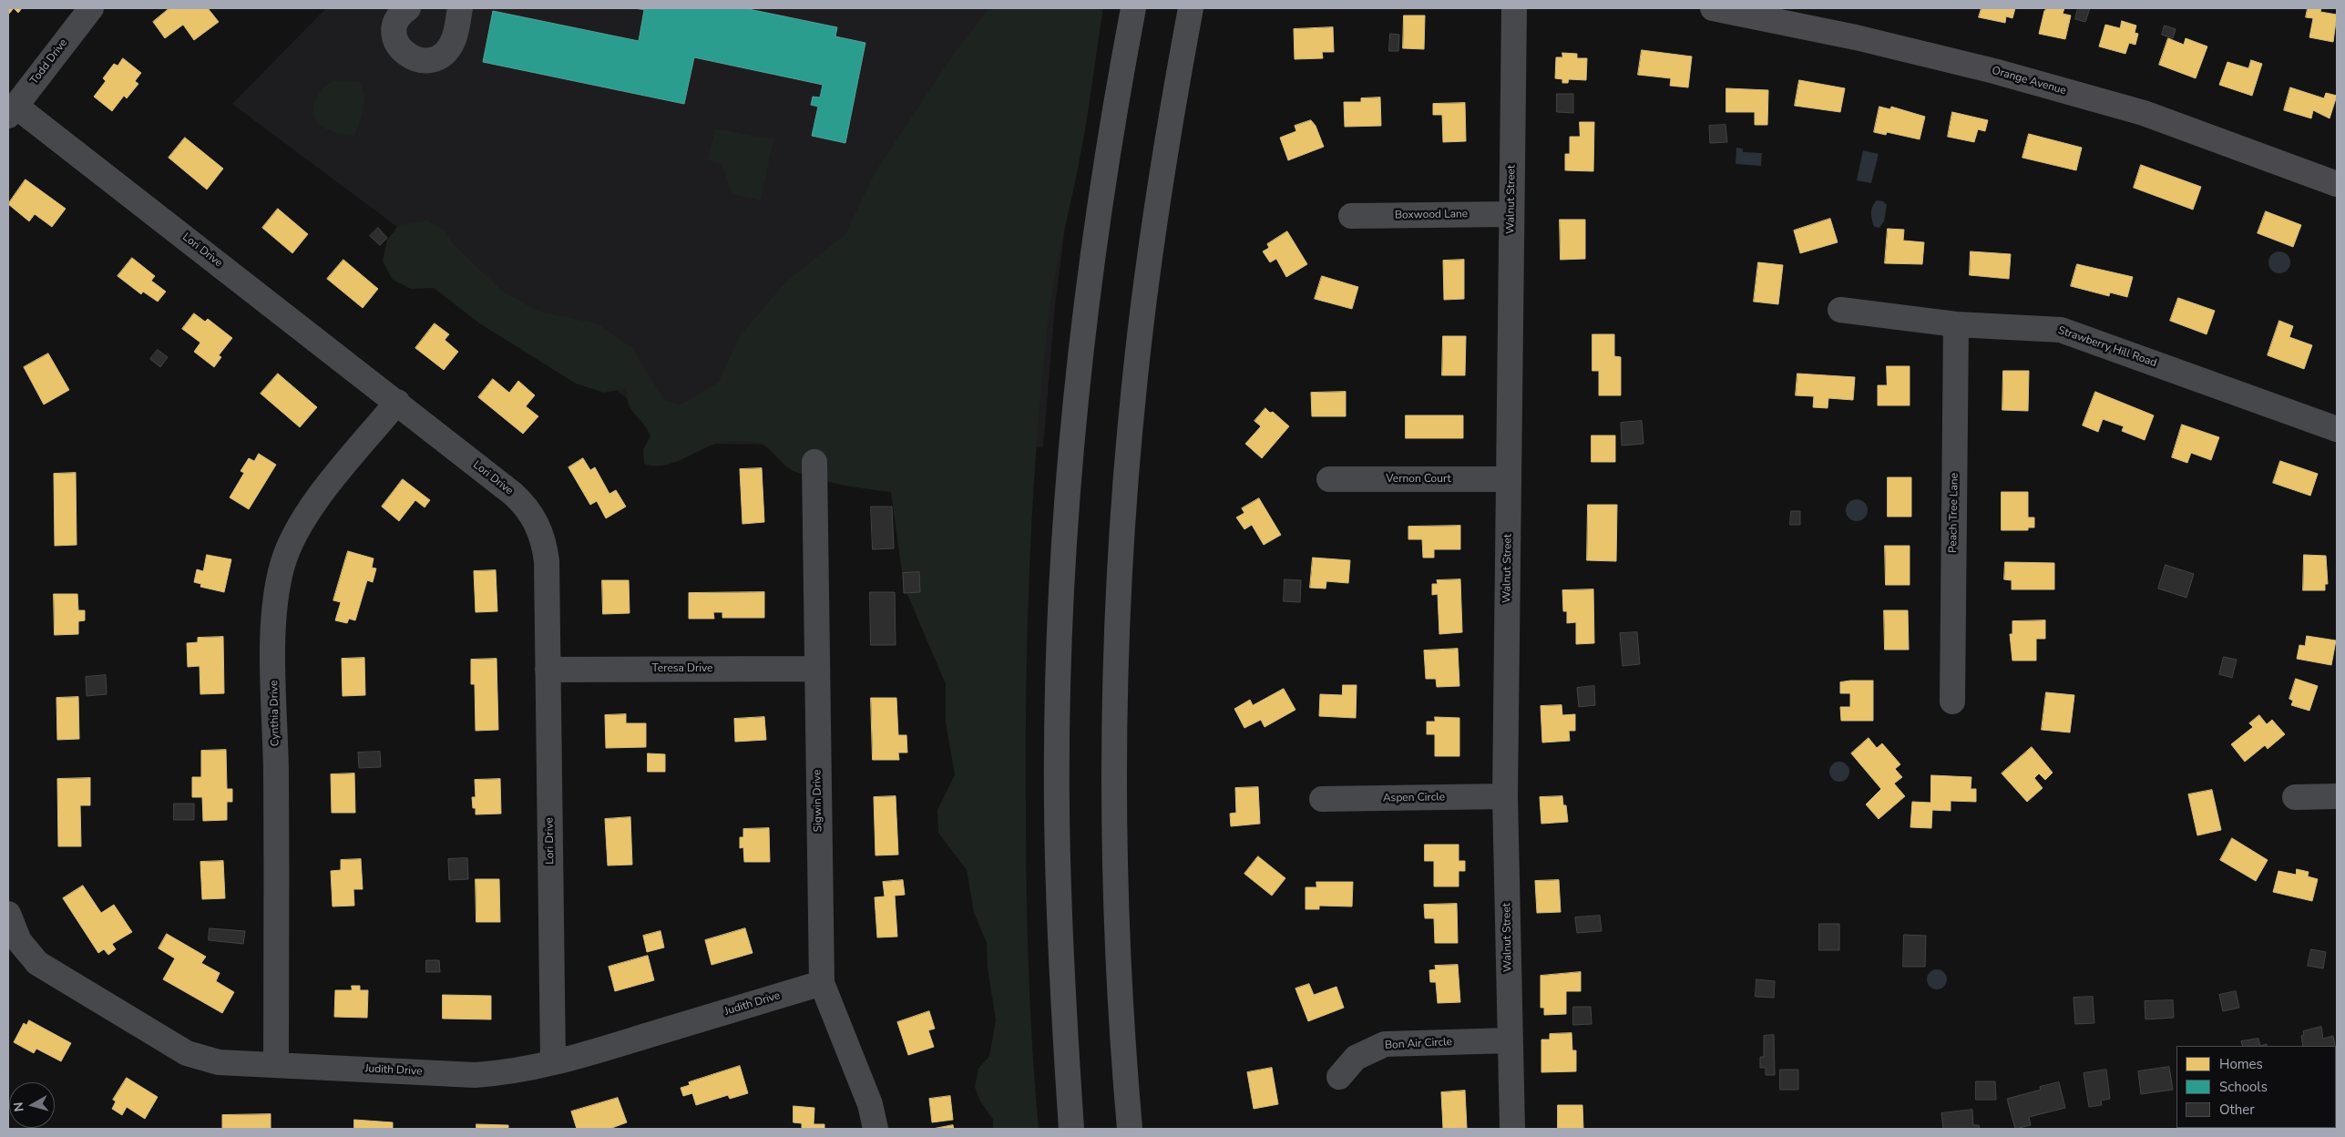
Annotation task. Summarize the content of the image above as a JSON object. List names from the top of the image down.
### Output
{
  "streets": {
    "main road": ["Orange Avenue"],
    "street": [
      "Todd Drive",
      "Walnut Street",
      "Boxwood Lane",
      "Lori Drive",
      "Strawberry Hill Road",
      "Vernon Court",
      "Peach Tree Lane",
      "Teresa Drive",
      "Cynthia Drive",
      "Aspen Circle",
      "Sigwin Drive",
      "Judith Drive",
      "Bon Air Circle"
    ]
  },
  "crossings": [
    ["Todd Drive", "Lori Drive"],
    ["Walnut Street", "Boxwood Lane"],
    ["Walnut Street", "Vernon Court"],
    ["Walnut Street", "Aspen Circle"],
    ["Walnut Street", "Bon Air Circle"],
    ["Lori Drive", "Teresa Drive"],
    ["Lori Drive", "Cynthia Drive"],
    ["Lori Drive", "Judith Drive"],
    ["Strawberry Hill Road", "Peach Tree Lane"],
    ["Teresa Drive", "Sigwin Drive"],
    ["Cynthia Drive", "Judith Drive"],
    ["Sigwin Drive", "Judith Drive"]
  ],
  "legend": ["Homes", "Schools", "Other"],
  "north": "left"
}
